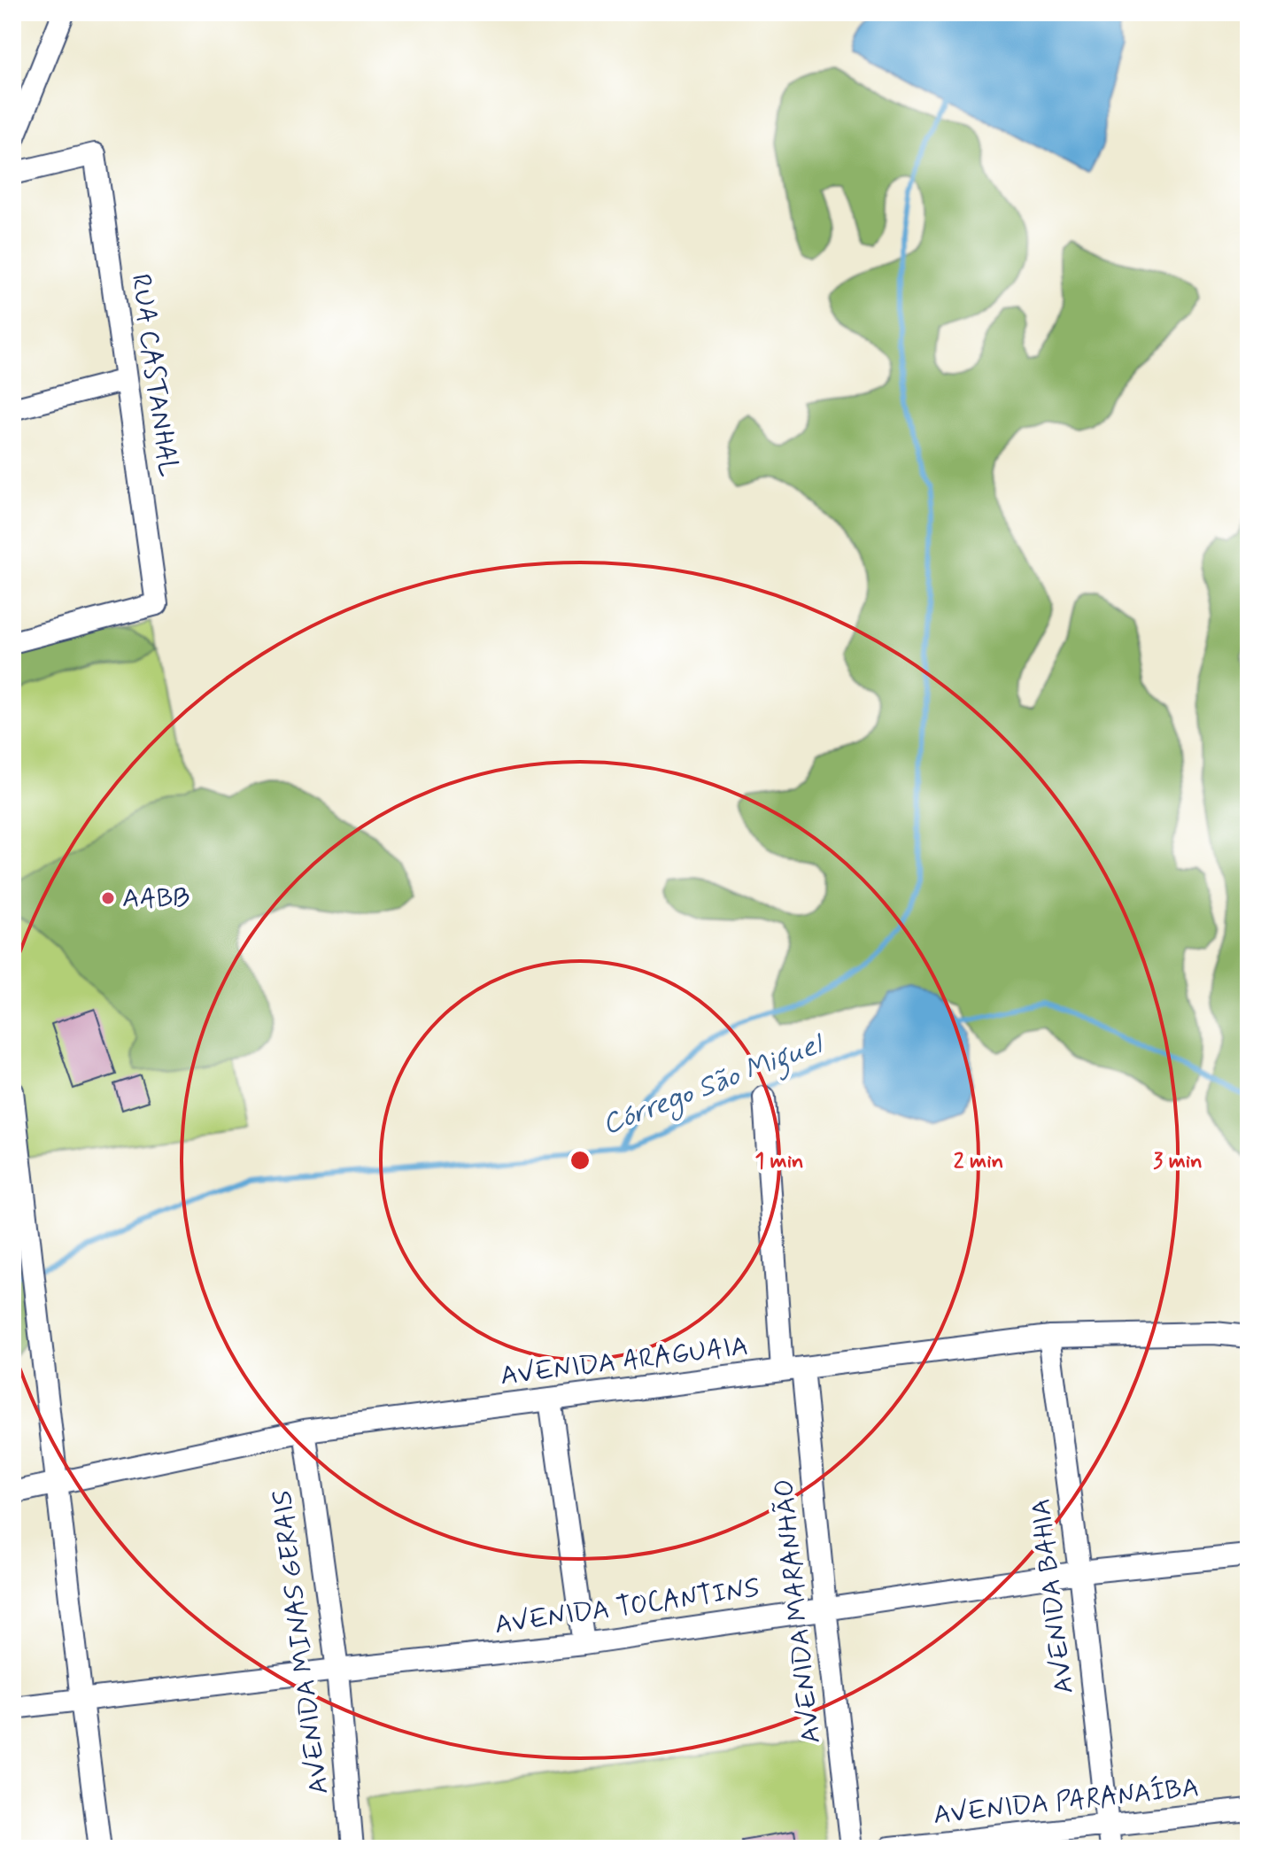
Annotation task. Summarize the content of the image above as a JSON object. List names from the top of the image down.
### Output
{
  "streets": {
    "street": [
      "RUA CASTANHAL",
      "AVENIDA ARAGUAIA",
      "AVENIDA BAHIA",
      "AVENIDA TOCANTINS",
      "AVENIDA MARANHÃO",
      "AVENIDA MINAS GERAIS",
      "AVENIDA PARANAÍBA"
    ]
  },
  "crossings": [
    ["AVENIDA ARAGUAIA", "AVENIDA BAHIA"],
    ["AVENIDA ARAGUAIA", "AVENIDA MARANHÃO"],
    ["AVENIDA ARAGUAIA", "AVENIDA MINAS GERAIS"],
    ["AVENIDA BAHIA", "AVENIDA TOCANTINS"],
    ["AVENIDA BAHIA", "AVENIDA PARANAÍBA"],
    ["AVENIDA TOCANTINS", "AVENIDA MARANHÃO"],
    ["AVENIDA TOCANTINS", "AVENIDA MINAS GERAIS"]
  ],
  "water": ["Córrego São Miguel"],
  "places": ["AABB"],
  "rings": ["1 min", "2 min", "3 min"]
}
